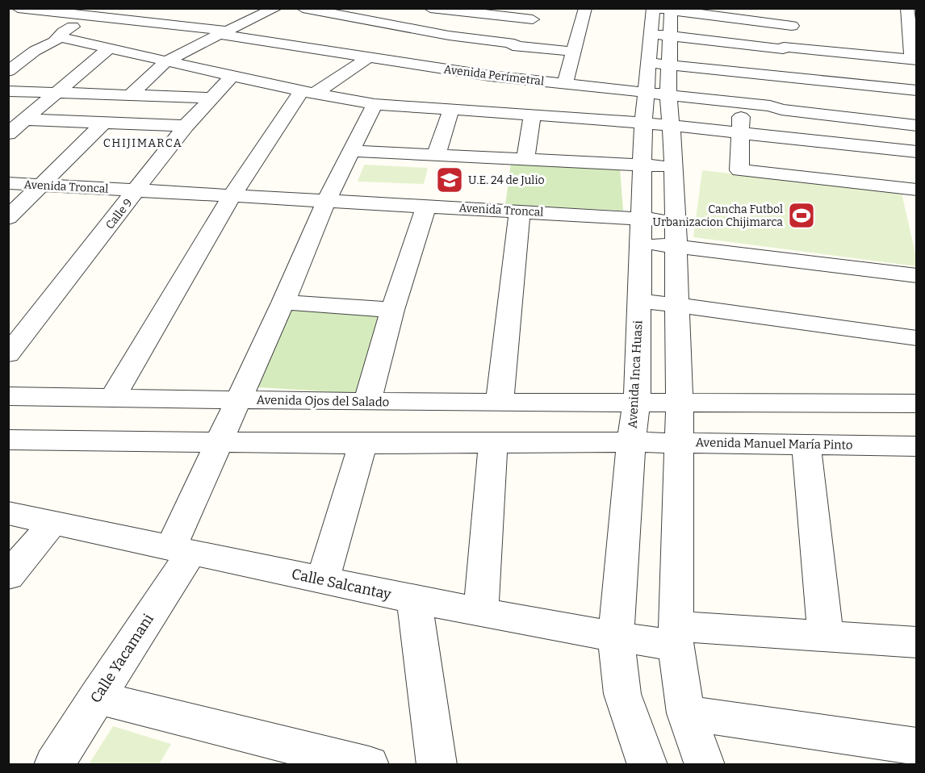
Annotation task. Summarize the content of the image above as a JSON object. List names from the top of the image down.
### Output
{
  "streets": {
    "street": [
      "Avenida Perímetral",
      "Avenida Troncal",
      "Calle 9",
      "Avenida Inca Huasi",
      "Avenida Ojos del Salado",
      "Avenida Manuel María Pinto",
      "Calle Salcantay",
      "Calle Yacamani"
    ]
  },
  "crossings": [
    ["Avenida Perímetral", "Avenida Inca Huasi"],
    ["Avenida Troncal", "Calle 9"],
    ["Avenida Troncal", "Avenida Inca Huasi"],
    ["Avenida Inca Huasi", "Avenida Ojos del Salado"],
    ["Avenida Inca Huasi", "Avenida Manuel María Pinto"],
    ["Avenida Inca Huasi", "Calle Salcantay"],
    ["Calle Salcantay", "Calle Yacamani"]
  ],
  "districts": ["CHIJIMARCA"],
  "places": {
    "school or university": ["U.E. 24 de Julio"],
    "sports": ["Cancha Futbol Urbanizacion Chijimarca"]
  }
}
